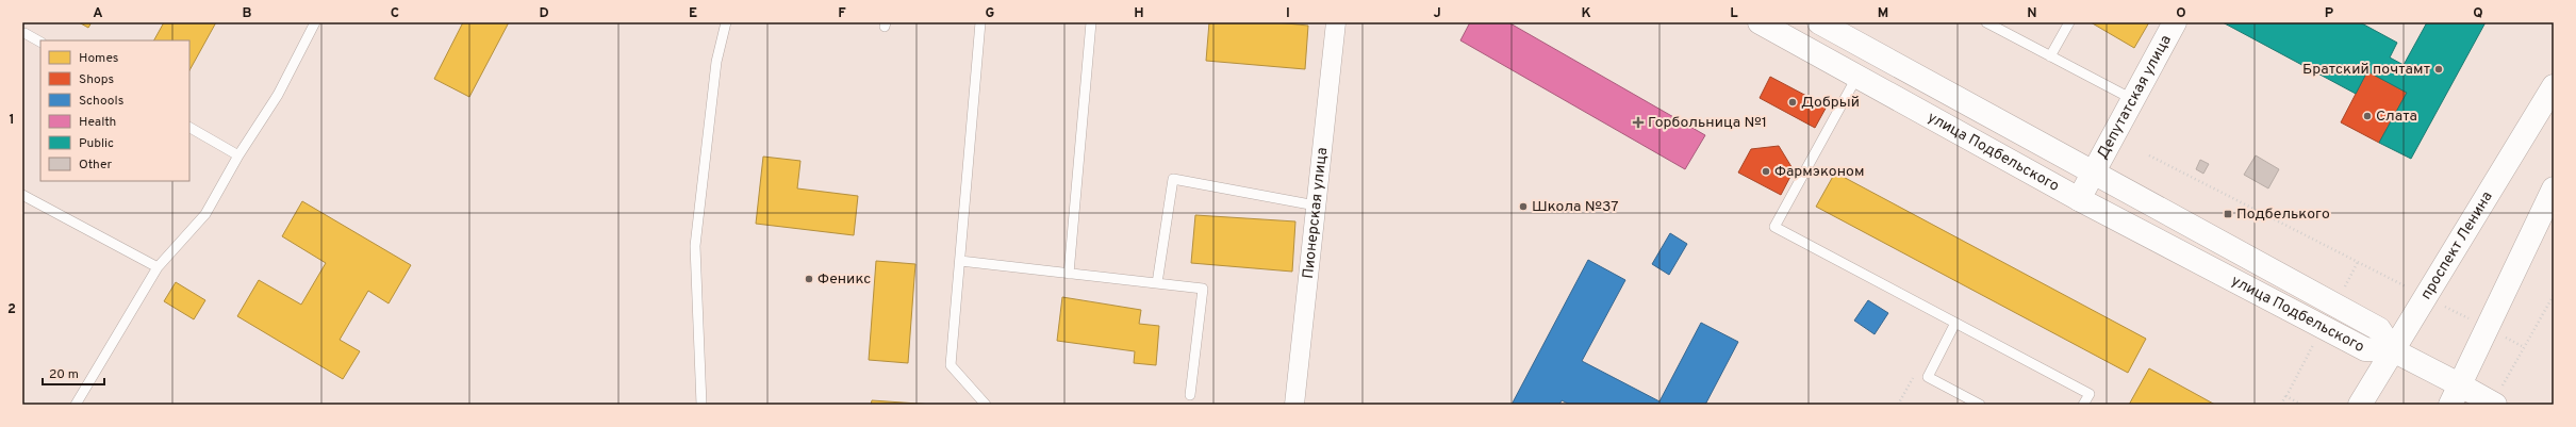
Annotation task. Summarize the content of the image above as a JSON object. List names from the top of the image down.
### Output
{
  "streets": {
    "main road": ["Депутатская улица", "улица Подбельского", "проспект Ленина"],
    "street": ["Пионерская улица"]
  },
  "crossings": [
    ["Депутатская улица", "улица Подбельского"],
    ["улица Подбельского", "проспект Ленина"]
  ],
  "places": {
    "other": [
      "Братский почтамт",
      "Добрый",
      "Слата",
      "Фармэконом",
      "Школа №37",
      "Феникс"
    ],
    "health": ["Горбольница №1"],
    "transit": ["Подбелького"]
  },
  "legend": [
    "Homes",
    "Shops",
    "Schools",
    "Health",
    "Public",
    "Other"
  ],
  "scale_bar": "20 m",
  "grid": {
    "columns": [
      "A",
      "B",
      "C",
      "D",
      "E",
      "F",
      "G",
      "H",
      "I",
      "J",
      "K",
      "L",
      "M",
      "N",
      "O",
      "P",
      "Q"
    ],
    "rows": ["1", "2"]
  }
}
